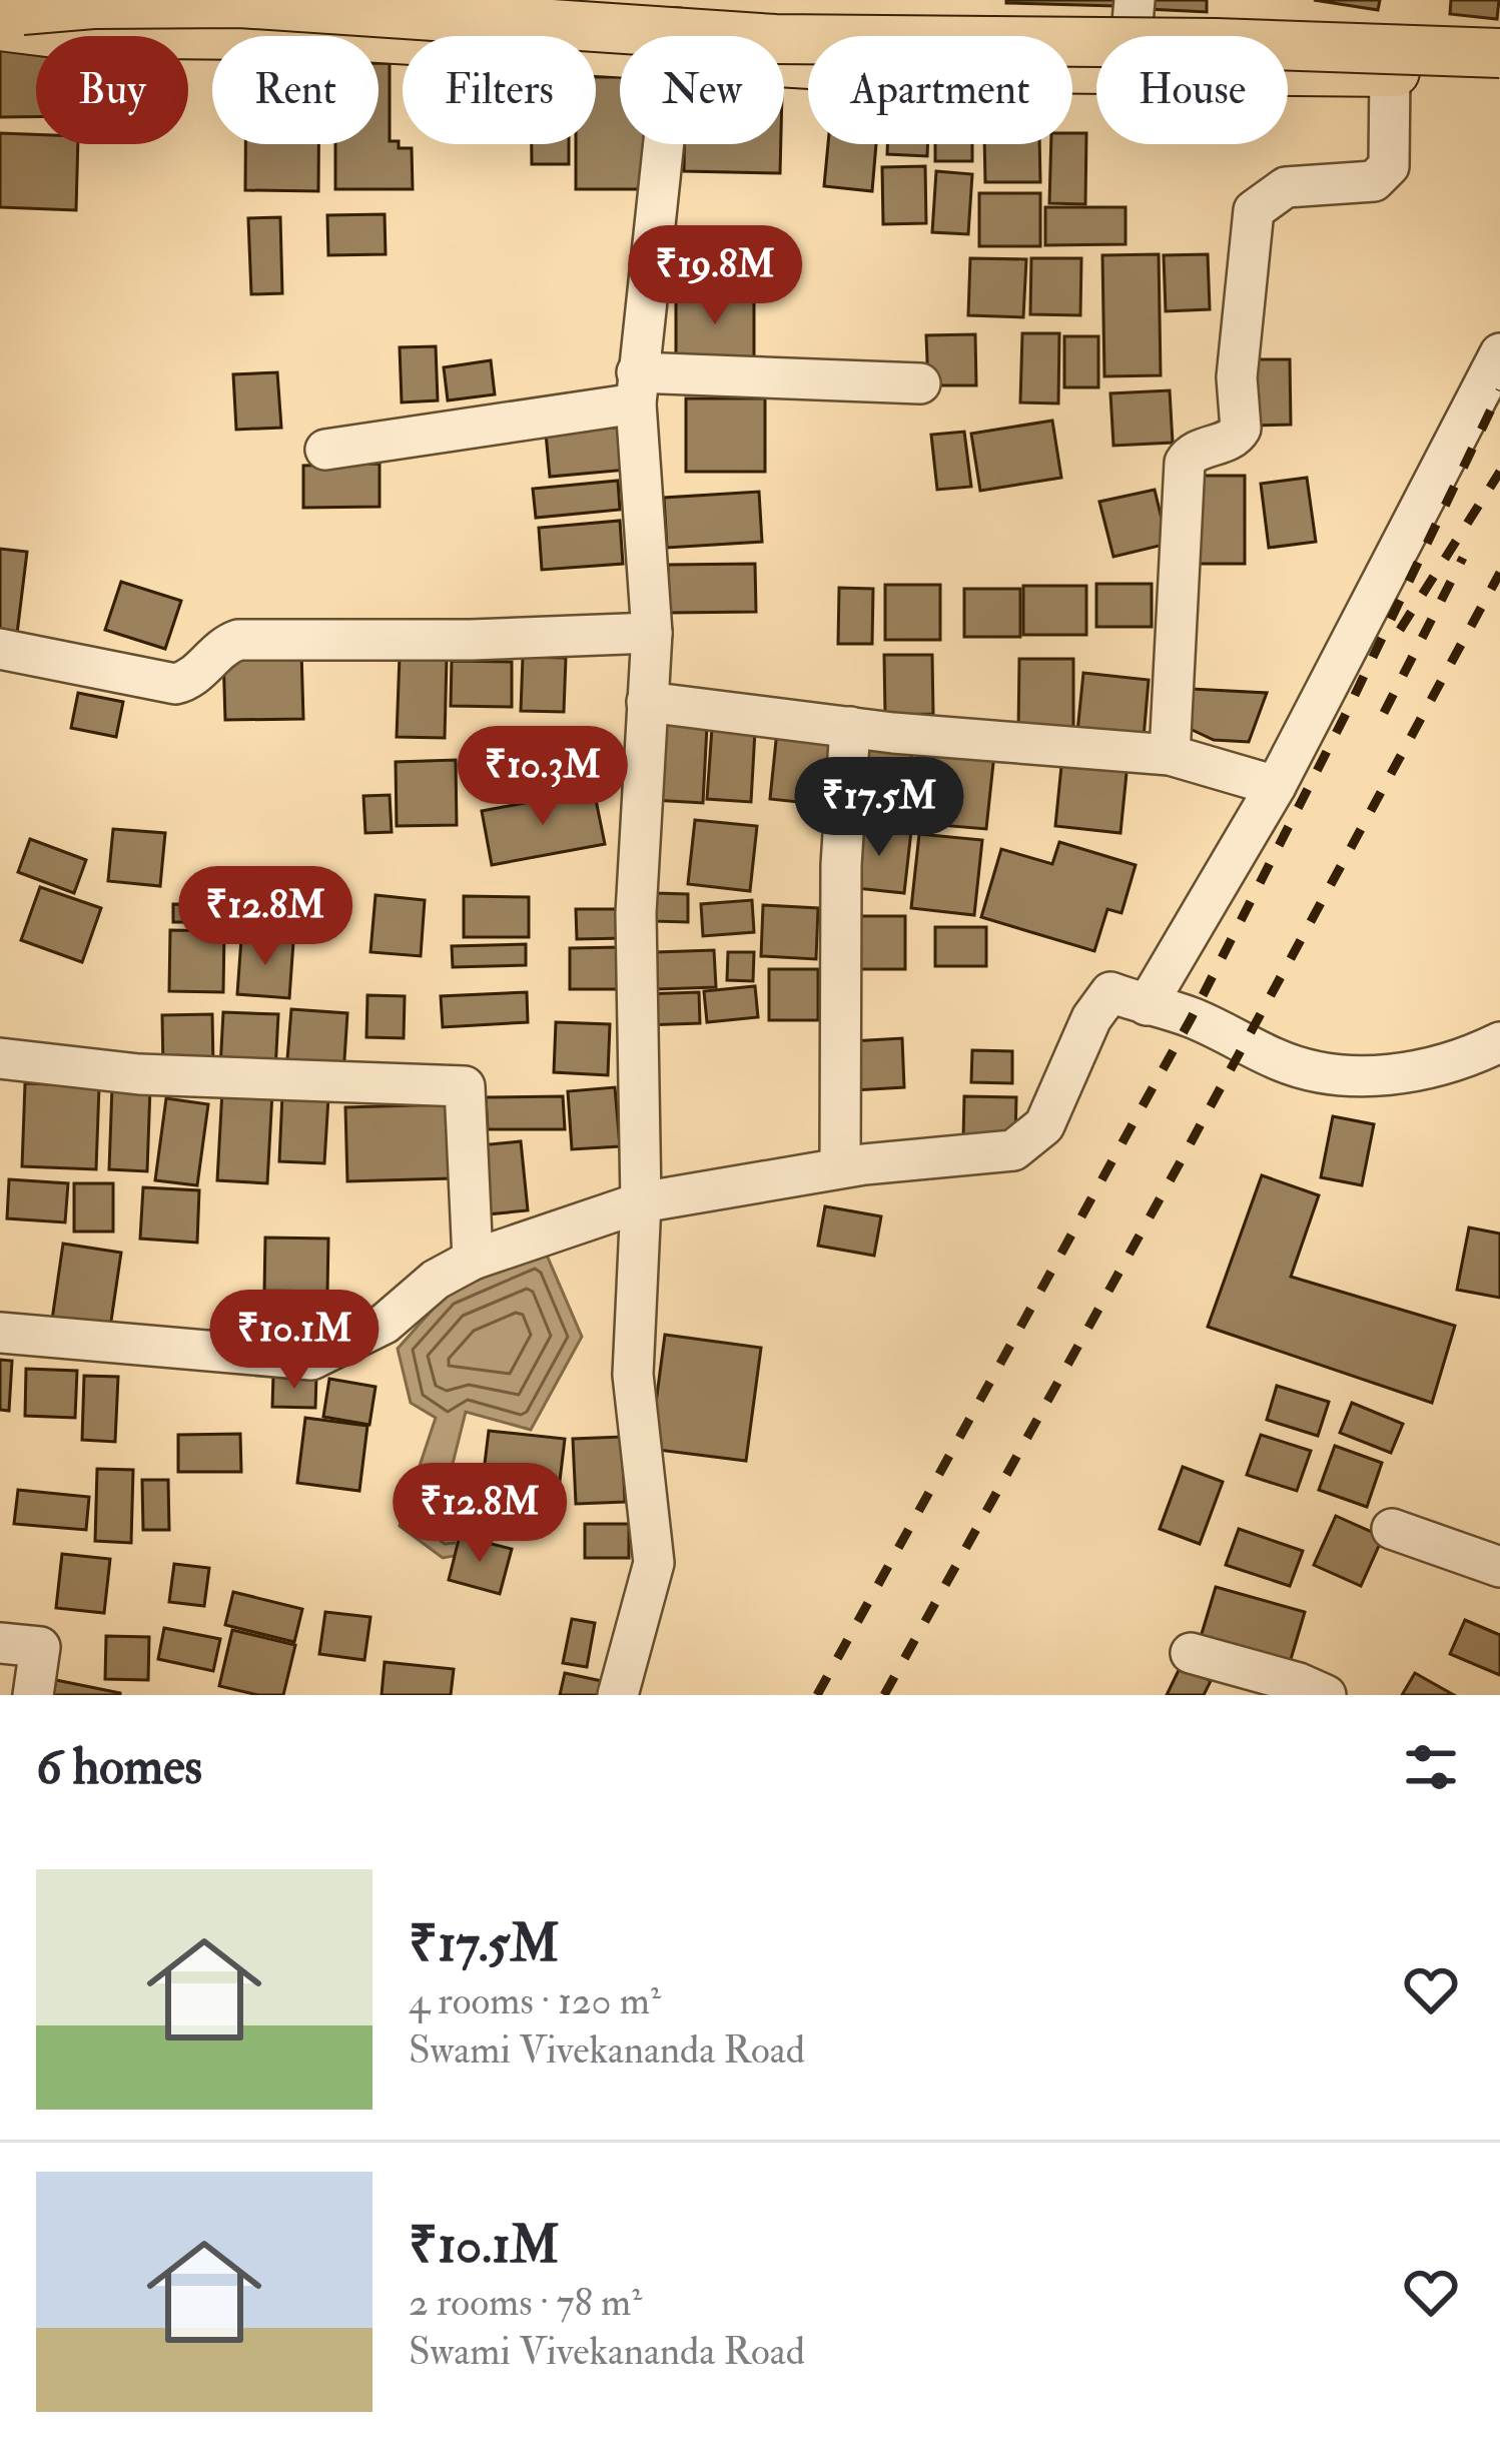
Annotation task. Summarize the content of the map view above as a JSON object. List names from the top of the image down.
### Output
{
  "page": {
    "chip": [
      "Buy",
      "Rent",
      "Filters",
      "New",
      "Apartment",
      "House"
    ],
    "price": [
      "₹19.8M",
      "₹10.3M",
      "₹17.5M",
      "₹12.8M",
      "₹10.1M",
      "₹12.8M"
    ],
    "heading": "6 homes",
    "list": [
      {
        "name": "₹17.5M",
        "note": "4 rooms · 120 m² · Swami Vivekananda Road"
      },
      {
        "name": "₹10.1M",
        "note": "2 rooms · 78 m² · Swami Vivekananda Road"
      }
    ]
  }
}
